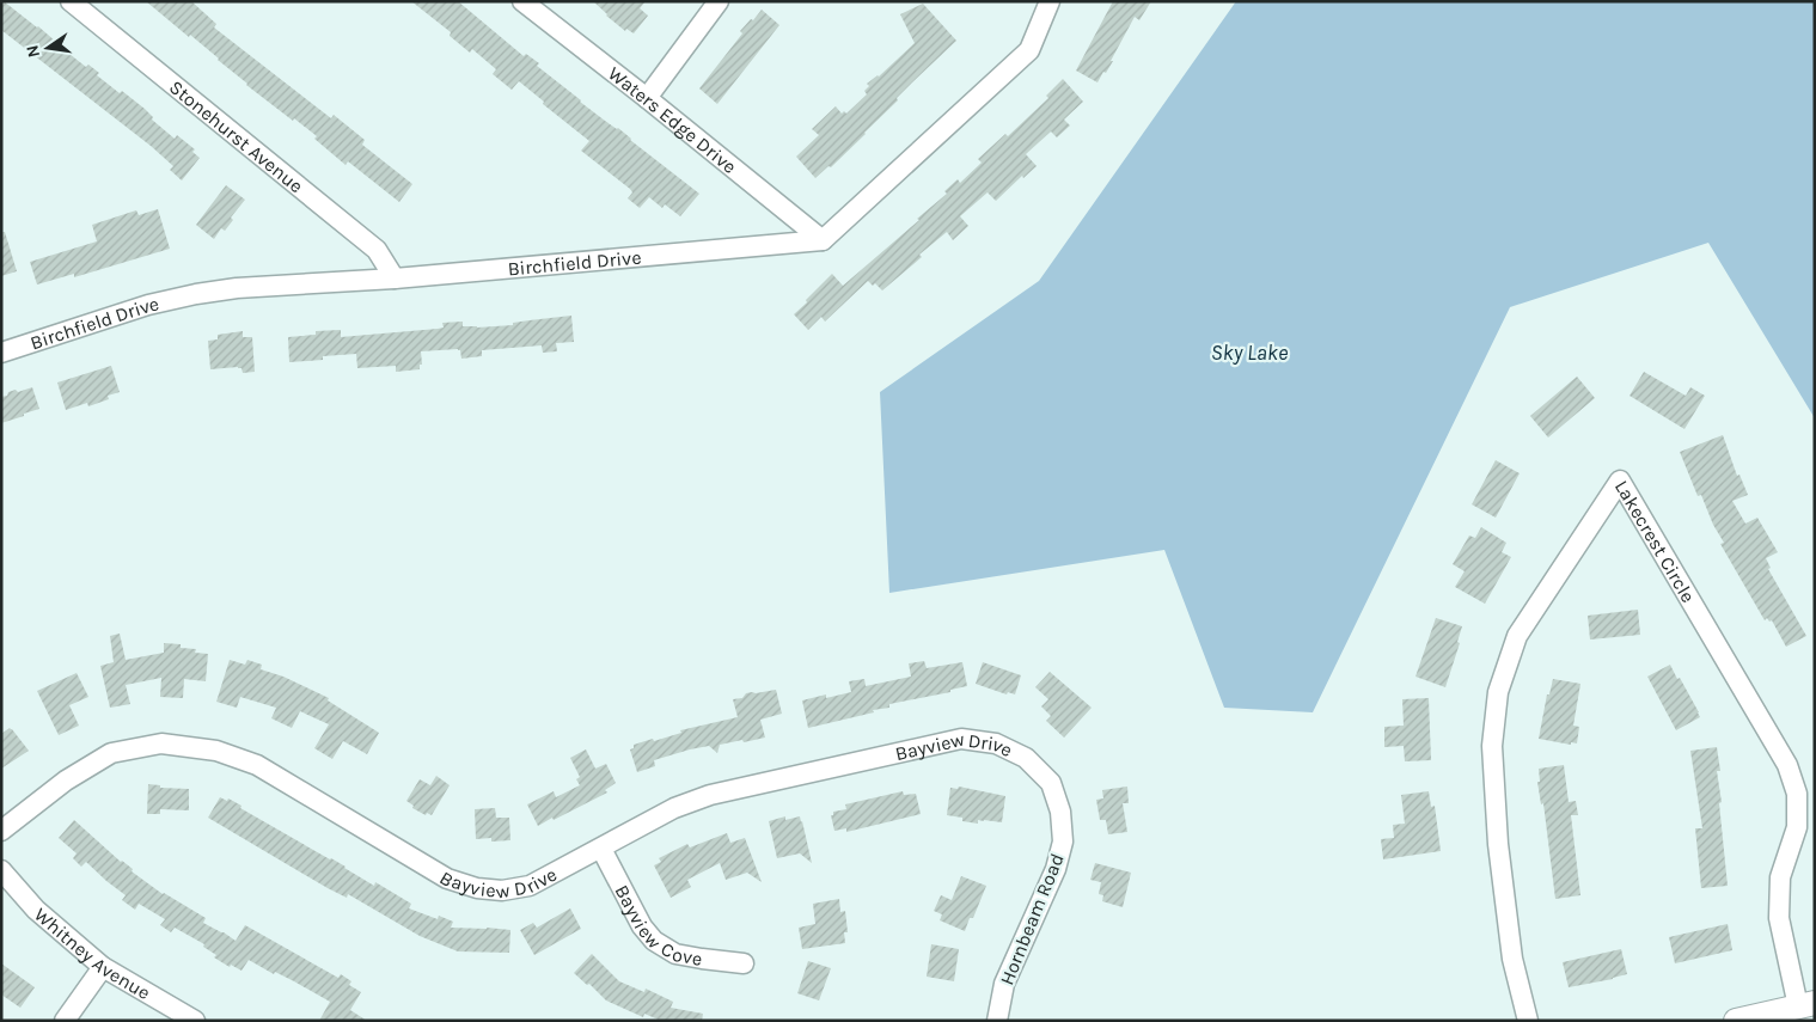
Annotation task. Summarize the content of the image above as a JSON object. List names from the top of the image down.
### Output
{
  "streets": {
    "street": [
      "Waters Edge Drive",
      "Stonehurst Avenue",
      "Birchfield Drive",
      "Lakecrest Circle",
      "Bayview Drive",
      "Bayview Cove",
      "Hornbeam Road",
      "Whitney Avenue"
    ]
  },
  "crossings": [
    ["Waters Edge Drive", "Birchfield Drive"],
    ["Stonehurst Avenue", "Birchfield Drive"],
    ["Bayview Drive", "Bayview Cove"],
    ["Bayview Drive", "Hornbeam Road"]
  ],
  "water": ["Sky Lake"],
  "north": "left"
}
